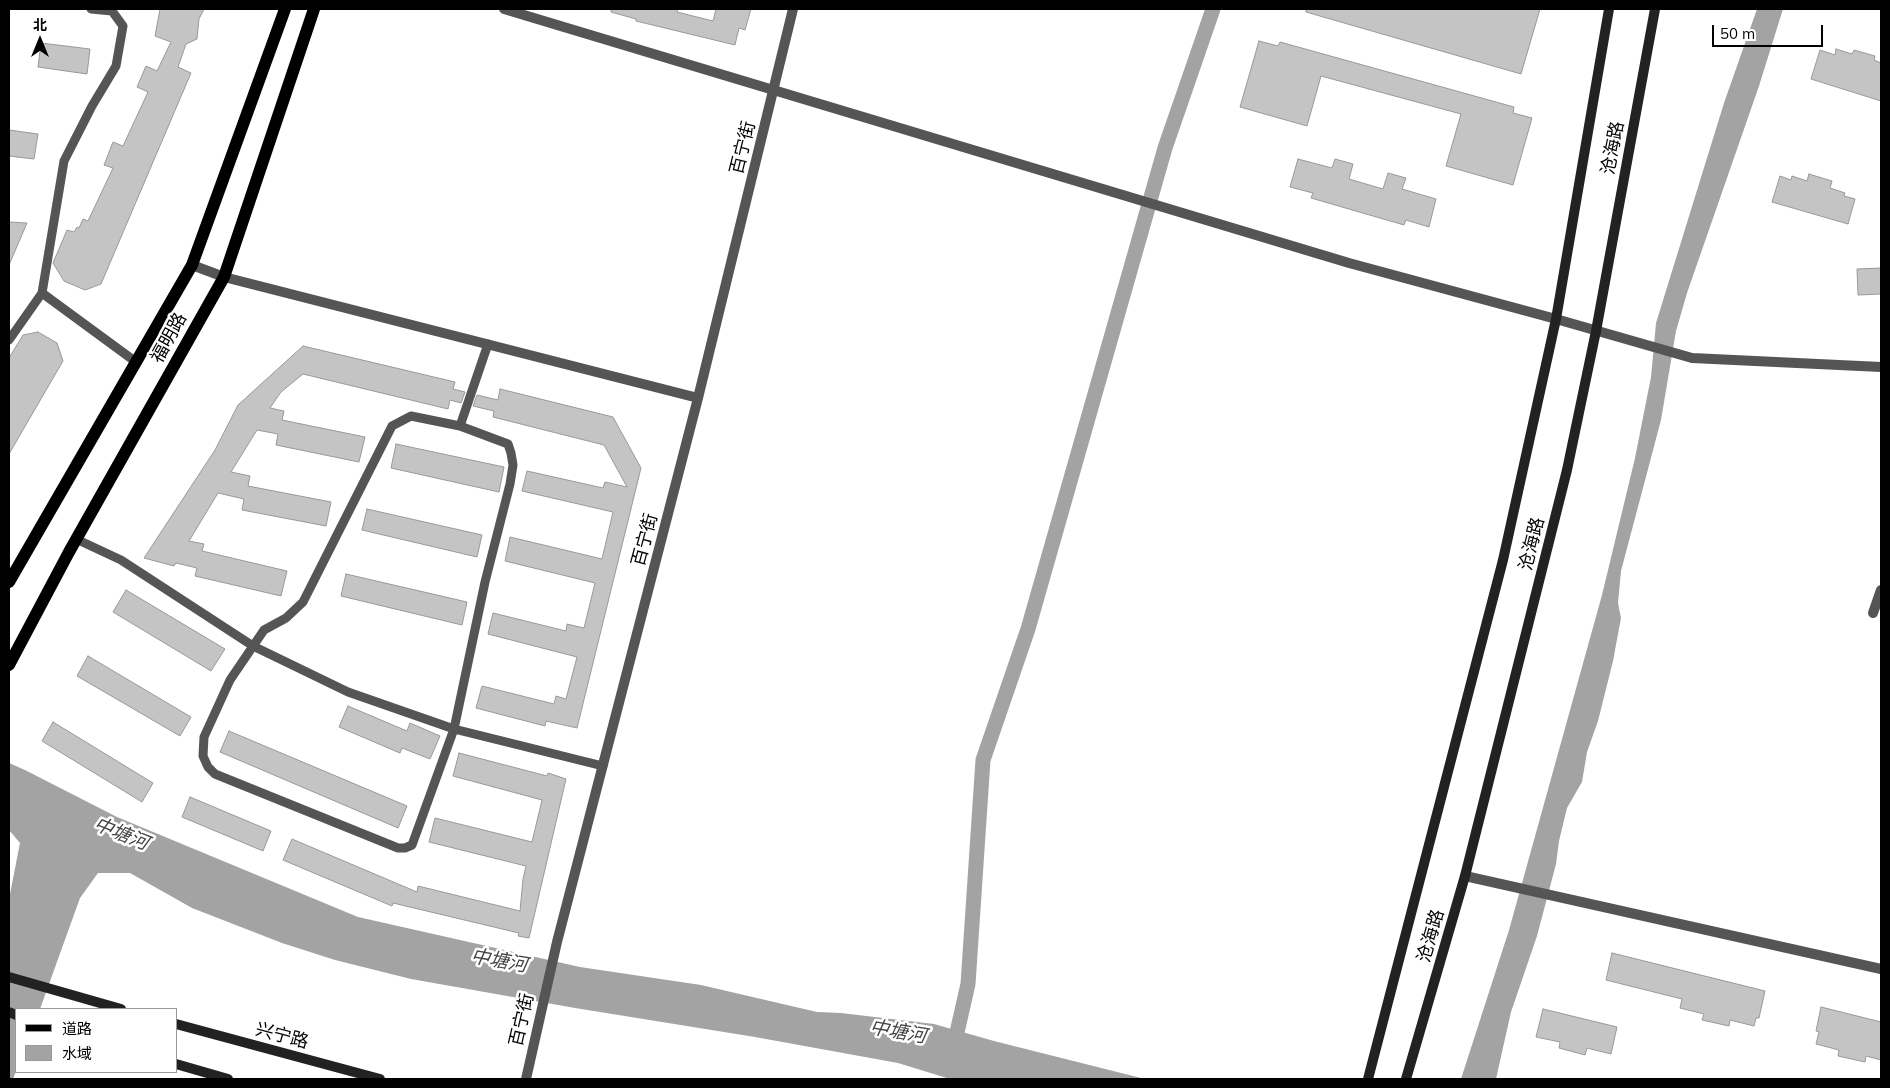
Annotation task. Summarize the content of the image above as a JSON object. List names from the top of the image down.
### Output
{
  "streets": {
    "main road": ["沧海路", "福明路", "兴宁路"],
    "street": ["百宁街"]
  },
  "water": ["中塘河"],
  "legend": ["道路", "水域"],
  "scale_bar": "50 m",
  "north": "top"
}
